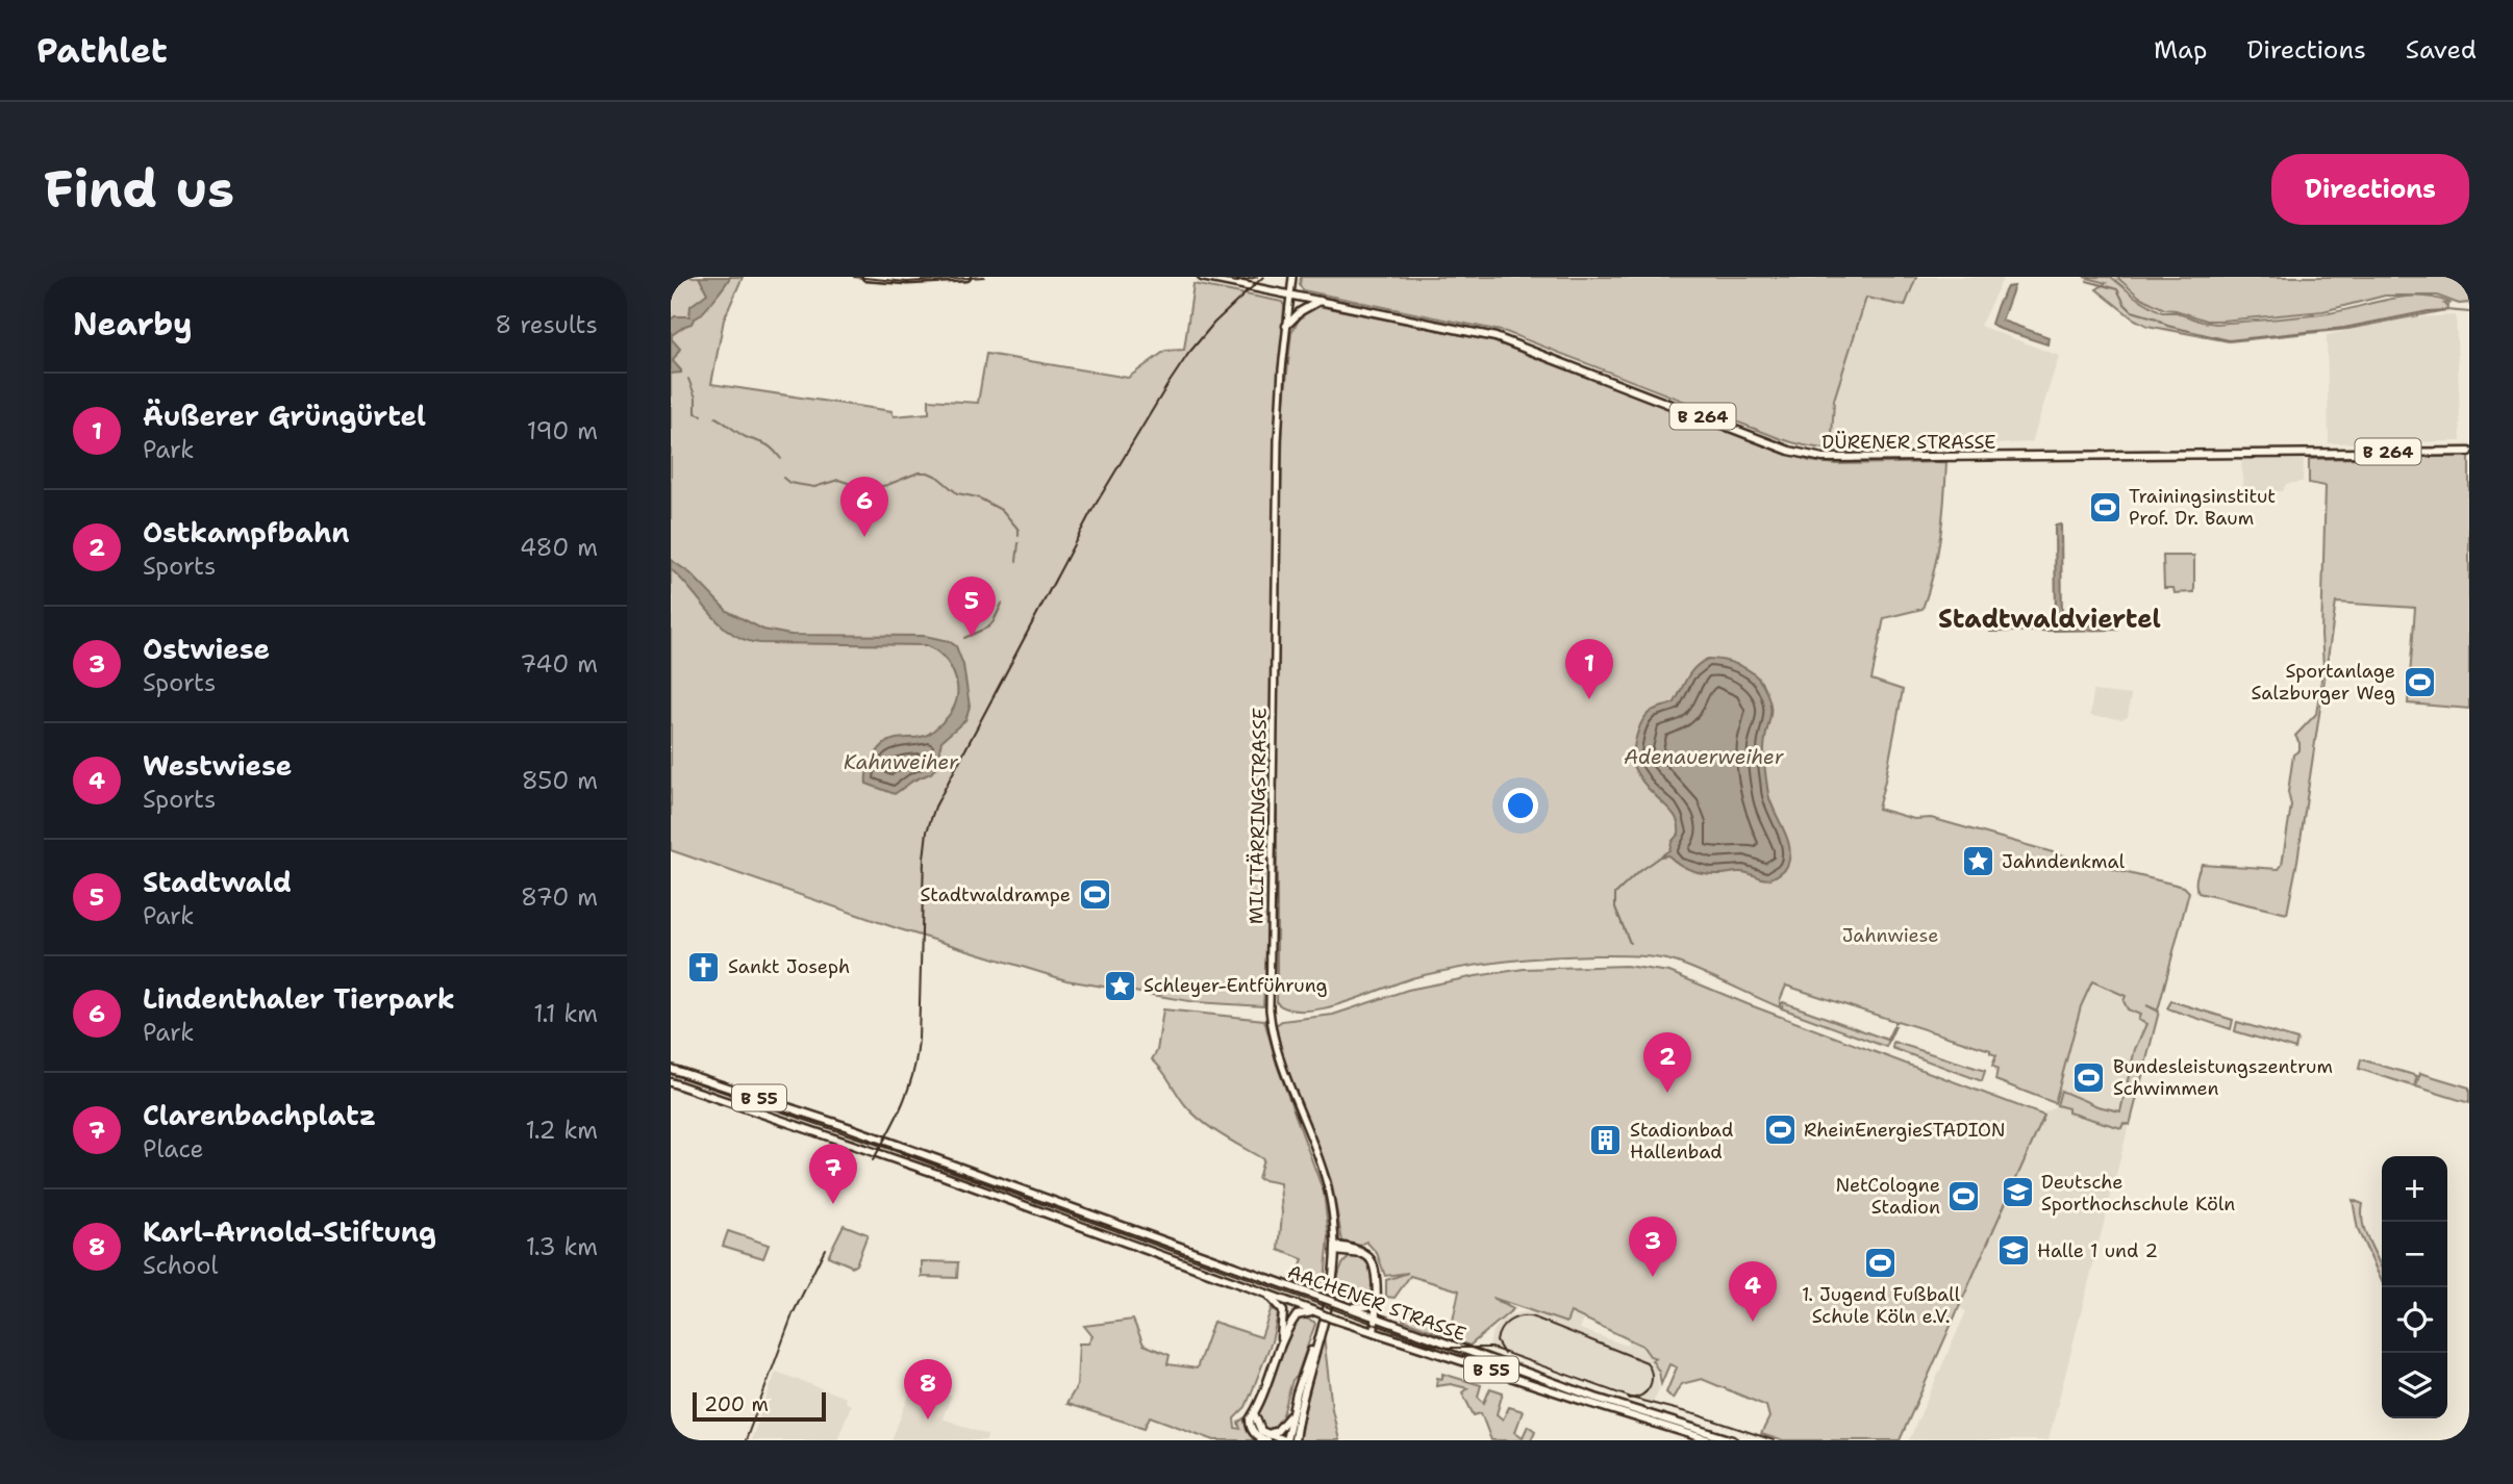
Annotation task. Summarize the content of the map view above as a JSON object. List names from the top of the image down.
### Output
{
  "streets": {
    "main road": [
      "B 264",
      "DÜRENER STRASSE",
      "MILITÄRRINGSTRASSE",
      "B 55",
      "AACHENER STRASSE"
    ]
  },
  "crossings": [
    ["DÜRENER STRASSE", "MILITÄRRINGSTRASSE"],
    ["B 55", "AACHENER STRASSE"]
  ],
  "districts": ["Stadtwaldviertel"],
  "water": ["Adenauerweiher", "Kahnweiher"],
  "parks": ["Jahnwiese"],
  "places": {
    "sports": [
      "Trainingsinstitut Prof. Dr. Baum",
      "Sportanlage Salzburger Weg",
      "Stadtwaldrampe",
      "Bundesleistungszentrum Schwimmen",
      "RheinEnergieSTADION",
      "NetCologne Stadion",
      "1. Jugend Fußball Schule Köln e.V."
    ],
    "place": ["Jahndenkmal", "Schleyer-Entführung"],
    "church": ["Sankt Joseph"],
    "building": ["Stadionbad Hallenbad"],
    "school or university": ["Deutsche Sporthochschule Köln", "Halle 1 und 2"]
  },
  "scale_bar": "200 m",
  "page": {
    "header": "Pathlet",
    "nav": ["Map", "Directions", "Saved"],
    "buttons": "Directions",
    "title": "Find us",
    "heading": ["Nearby", "8 results"],
    "list": [
      {
        "mark": "1",
        "name": "Äußerer Grüngürtel",
        "note": "Park",
        "value": "190 m"
      },
      {
        "mark": "2",
        "name": "Ostkampfbahn",
        "note": "Sports",
        "value": "480 m"
      },
      {
        "mark": "3",
        "name": "Ostwiese",
        "note": "Sports",
        "value": "740 m"
      },
      {
        "mark": "4",
        "name": "Westwiese",
        "note": "Sports",
        "value": "850 m"
      },
      {
        "mark": "5",
        "name": "Stadtwald",
        "note": "Park",
        "value": "870 m"
      },
      {
        "mark": "6",
        "name": "Lindenthaler Tierpark",
        "note": "Park",
        "value": "1.1 km"
      },
      {
        "mark": "7",
        "name": "Clarenbachplatz",
        "note": "Place",
        "value": "1.2 km"
      },
      {
        "mark": "8",
        "name": "Karl-Arnold-Stiftung",
        "note": "School",
        "value": "1.3 km"
      }
    ],
    "pins": [
      "6",
      "5",
      "1",
      "2",
      "7",
      "3",
      "4",
      "8"
    ],
    "map_buttons": ["+", "−"],
    "scale": "200 m"
  }
}
